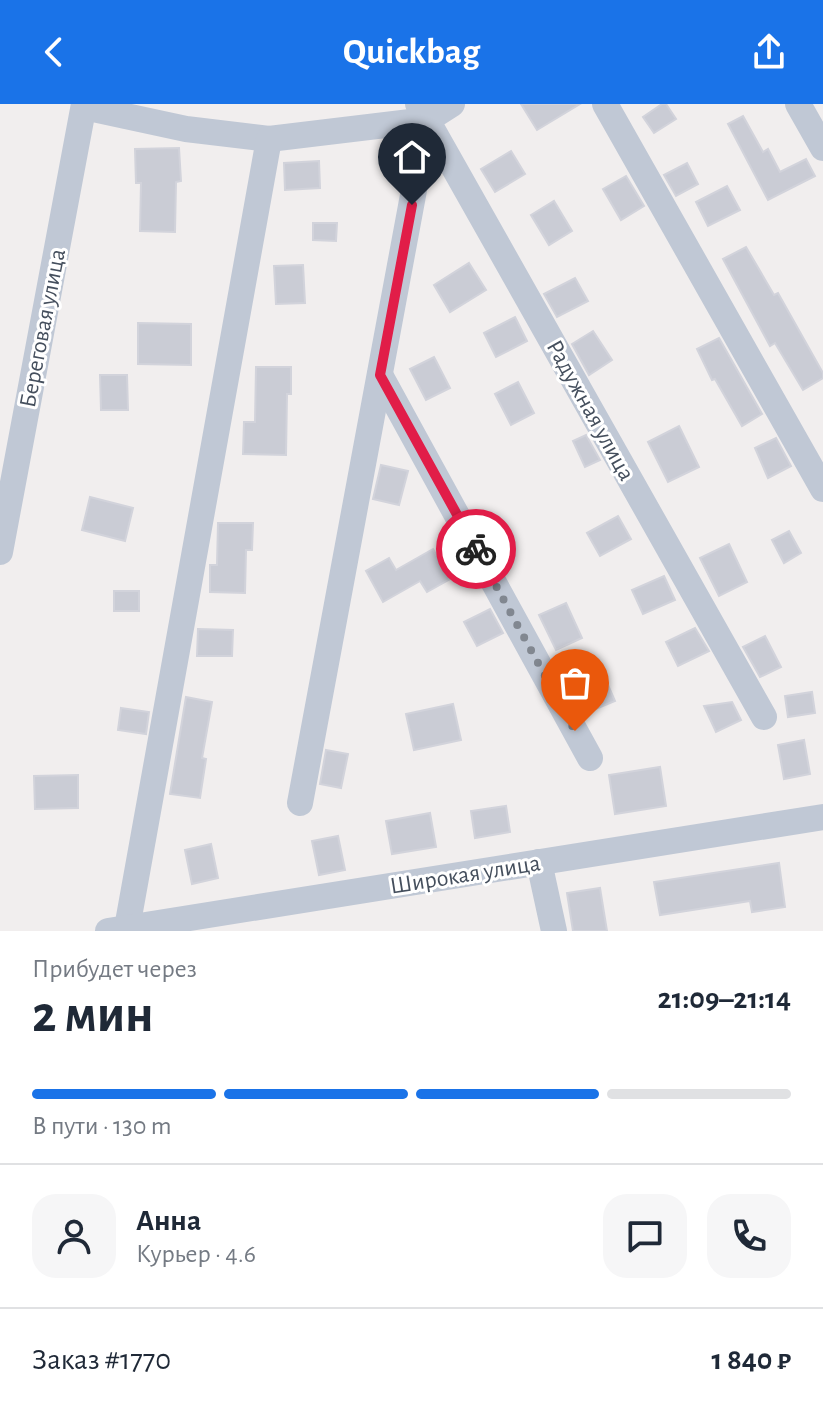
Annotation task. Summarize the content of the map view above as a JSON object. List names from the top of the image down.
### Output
{
  "streets": {
    "street": ["Береговая улица", "Радужная улица", "Широкая улица"]
  },
  "page": {
    "header": "Quickbag",
    "heading": ["2 мин", "Прибудет через", "21:09–21:14"],
    "panel": [
      "Анна",
      "Курьер · 4.6",
      "Заказ #1770",
      "1 840 ₽"
    ],
    "bar": "В пути · 130 m"
  }
}
